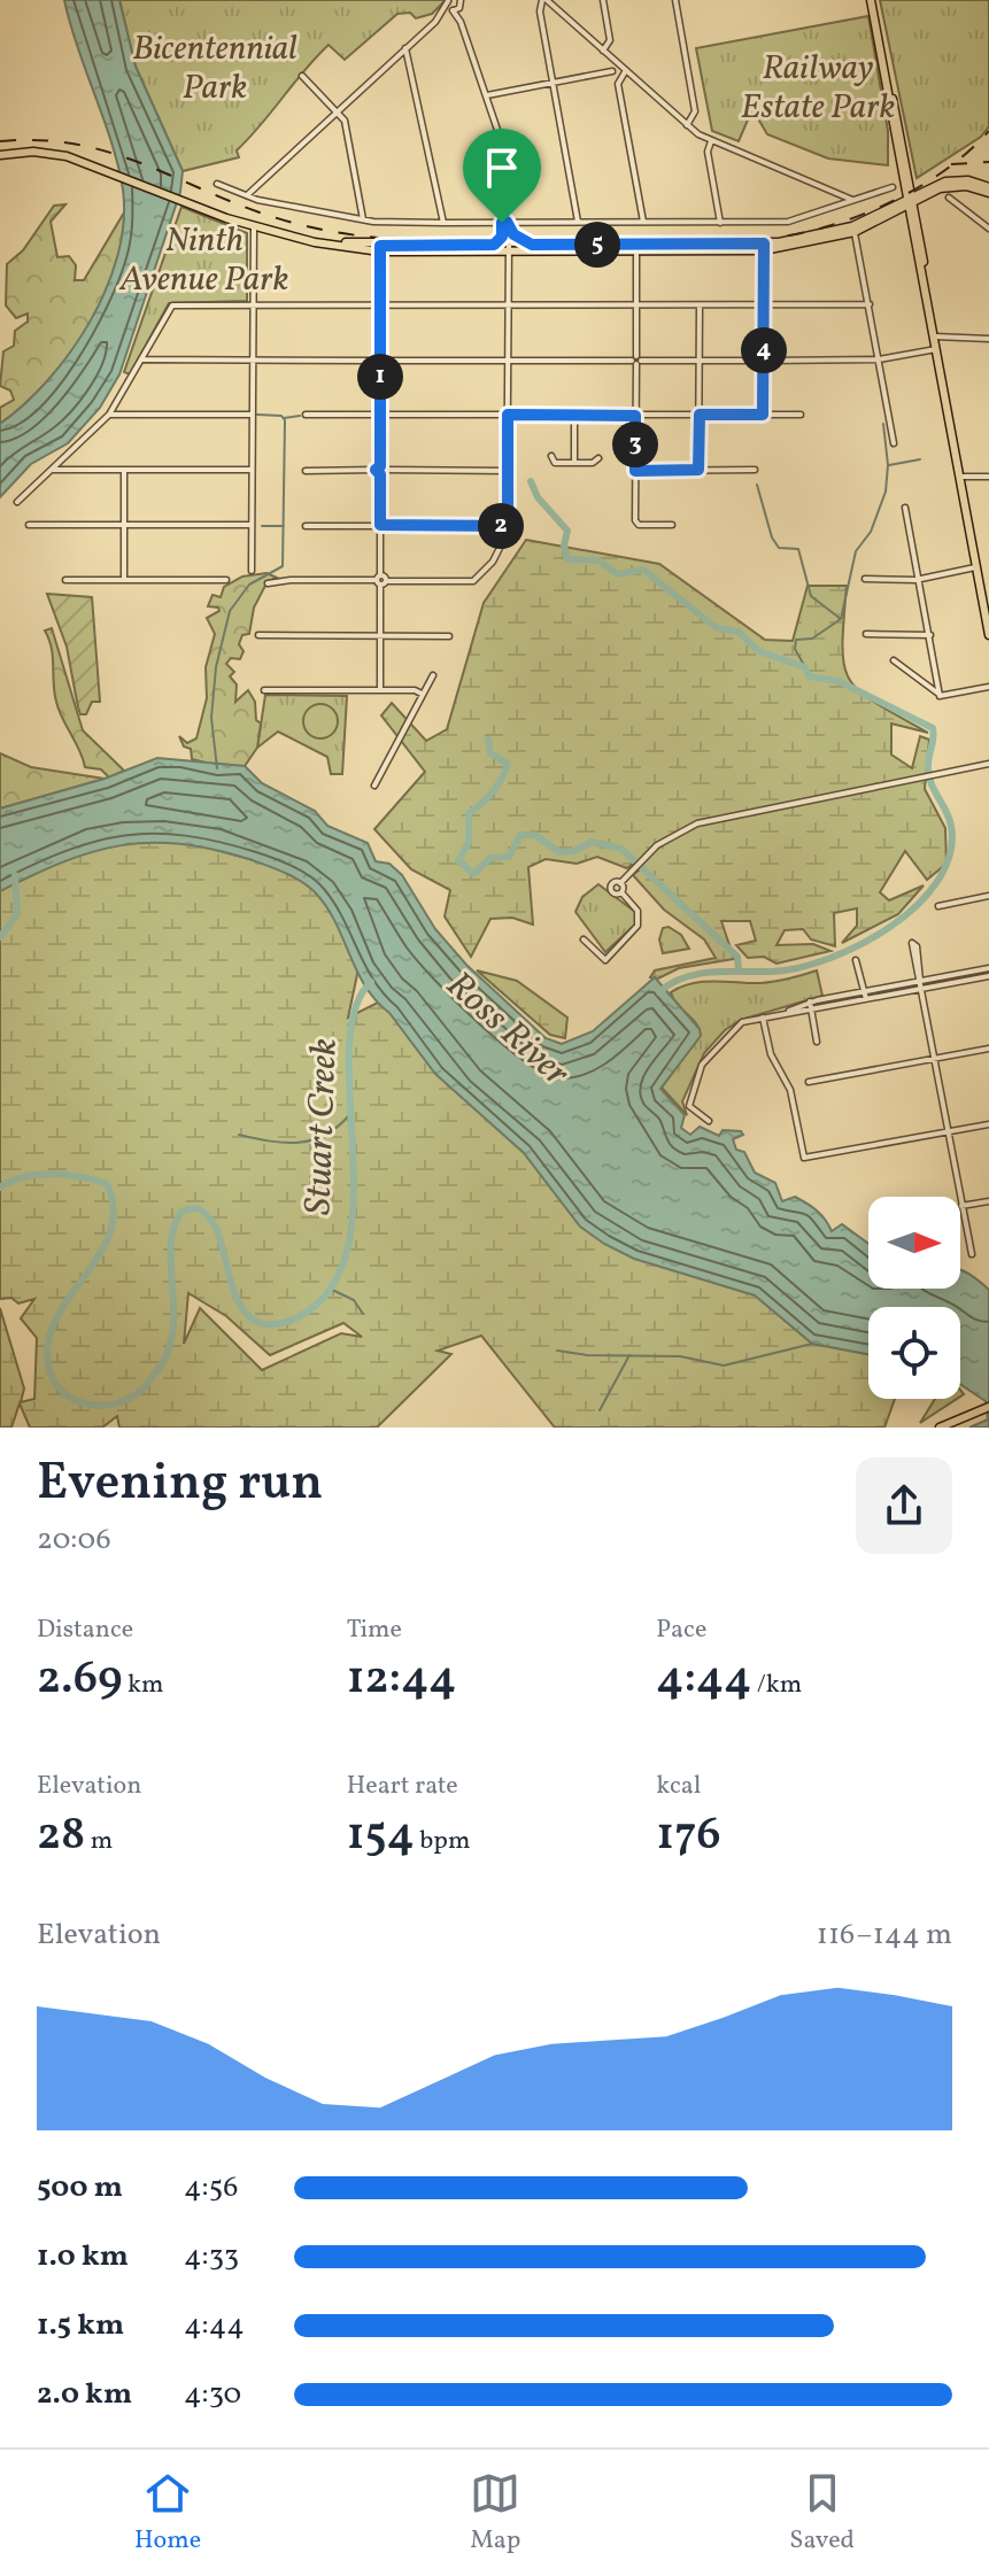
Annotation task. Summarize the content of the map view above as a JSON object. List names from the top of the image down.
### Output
{
  "water": ["Ross River", "Stuart Creek"],
  "parks": ["Bicentennial Park", "Railway Estate Park", "Ninth Avenue Park"],
  "north": "right",
  "page": {
    "pins": [
      "5",
      "4",
      "1",
      "3",
      "2"
    ],
    "heading": ["Evening run", "20:06"],
    "stats": [
      ["Distance", "2.69 km"],
      ["Time", "12:44"],
      ["Pace", "4:44 /km"],
      ["Elevation", "28 m"],
      ["Heart rate", "154 bpm"],
      ["kcal", "176"]
    ],
    "chart": ["Elevation", "116–144 m"],
    "list": [
      {
        "name": "500 m",
        "note": "4:56"
      },
      {
        "name": "1.0 km",
        "note": "4:33"
      },
      {
        "name": "1.5 km",
        "note": "4:44"
      },
      {
        "name": "2.0 km",
        "note": "4:30"
      }
    ],
    "tabs": ["Home", "Map", "Saved"]
  }
}
